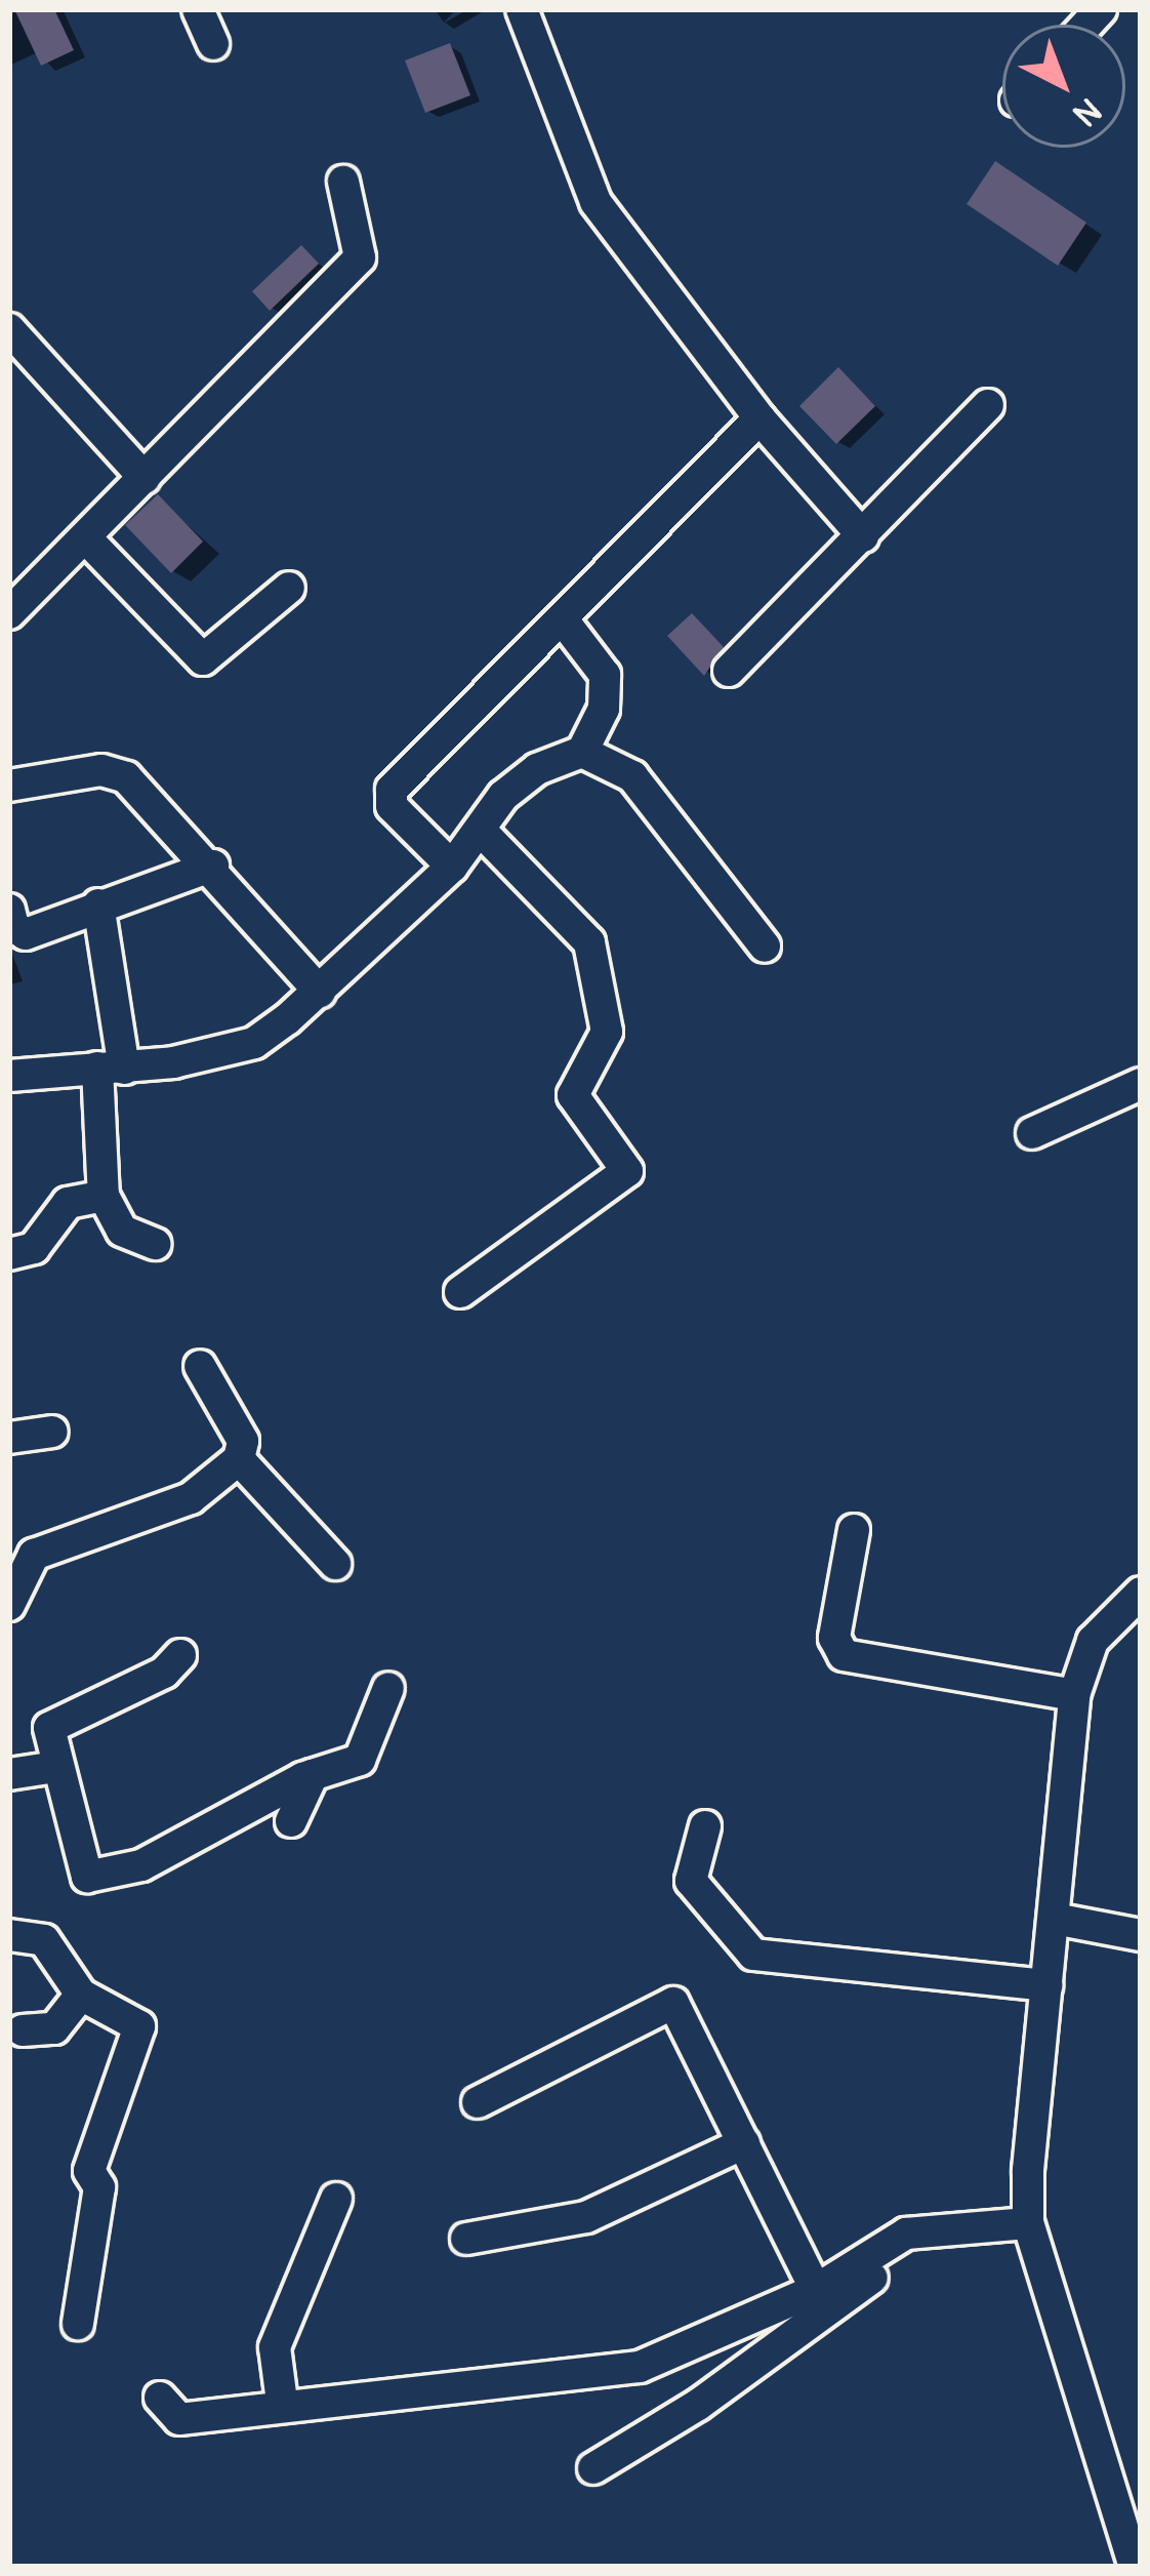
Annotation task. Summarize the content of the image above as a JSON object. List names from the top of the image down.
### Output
{
  "north": "bottom right"
}
